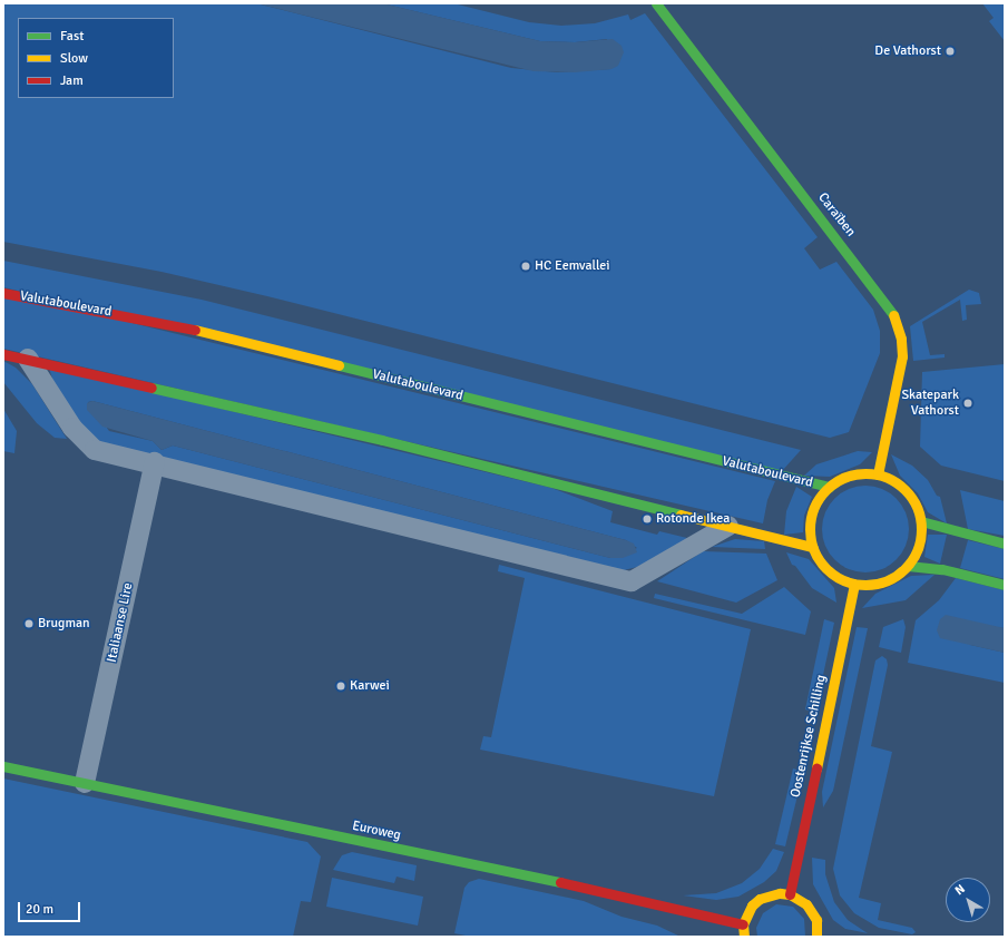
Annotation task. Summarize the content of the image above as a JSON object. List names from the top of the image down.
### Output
{
  "streets": {
    "main road": [
      "Caraïben",
      "Valutaboulevard",
      "Oostenrijkse Schilling",
      "Euroweg"
    ],
    "street": ["Italiaanse Lire"]
  },
  "crossings": [
    ["Caraïben", "Valutaboulevard"],
    ["Caraïben", "Oostenrijkse Schilling"],
    ["Valutaboulevard", "Oostenrijkse Schilling"],
    ["Italiaanse Lire", "Euroweg"]
  ],
  "places": [
    "De Vathorst",
    "HC Eemvallei",
    "Skatepark Vathorst",
    "Rotonde Ikea",
    "Brugman",
    "Karwei"
  ],
  "legend": ["Fast", "Slow", "Jam"],
  "scale_bar": "20 m",
  "north": "top left"
}
